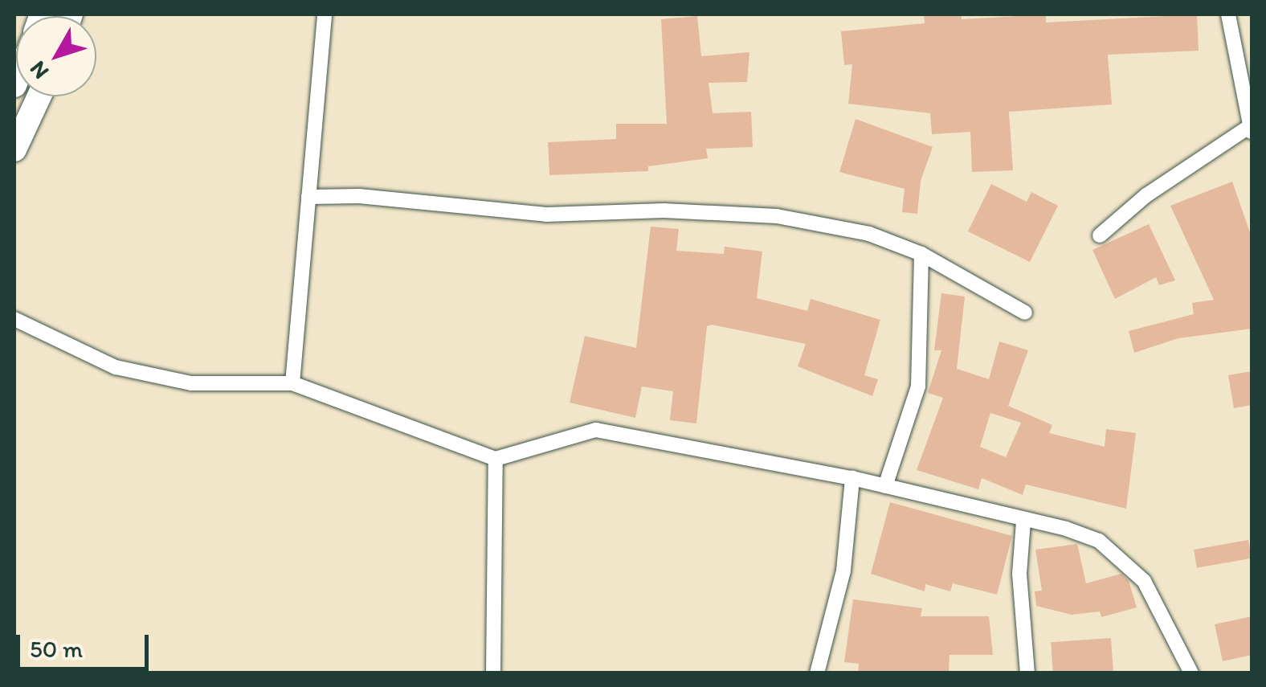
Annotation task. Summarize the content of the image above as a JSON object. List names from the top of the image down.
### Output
{
  "scale_bar": "50 m",
  "north": "bottom left"
}
